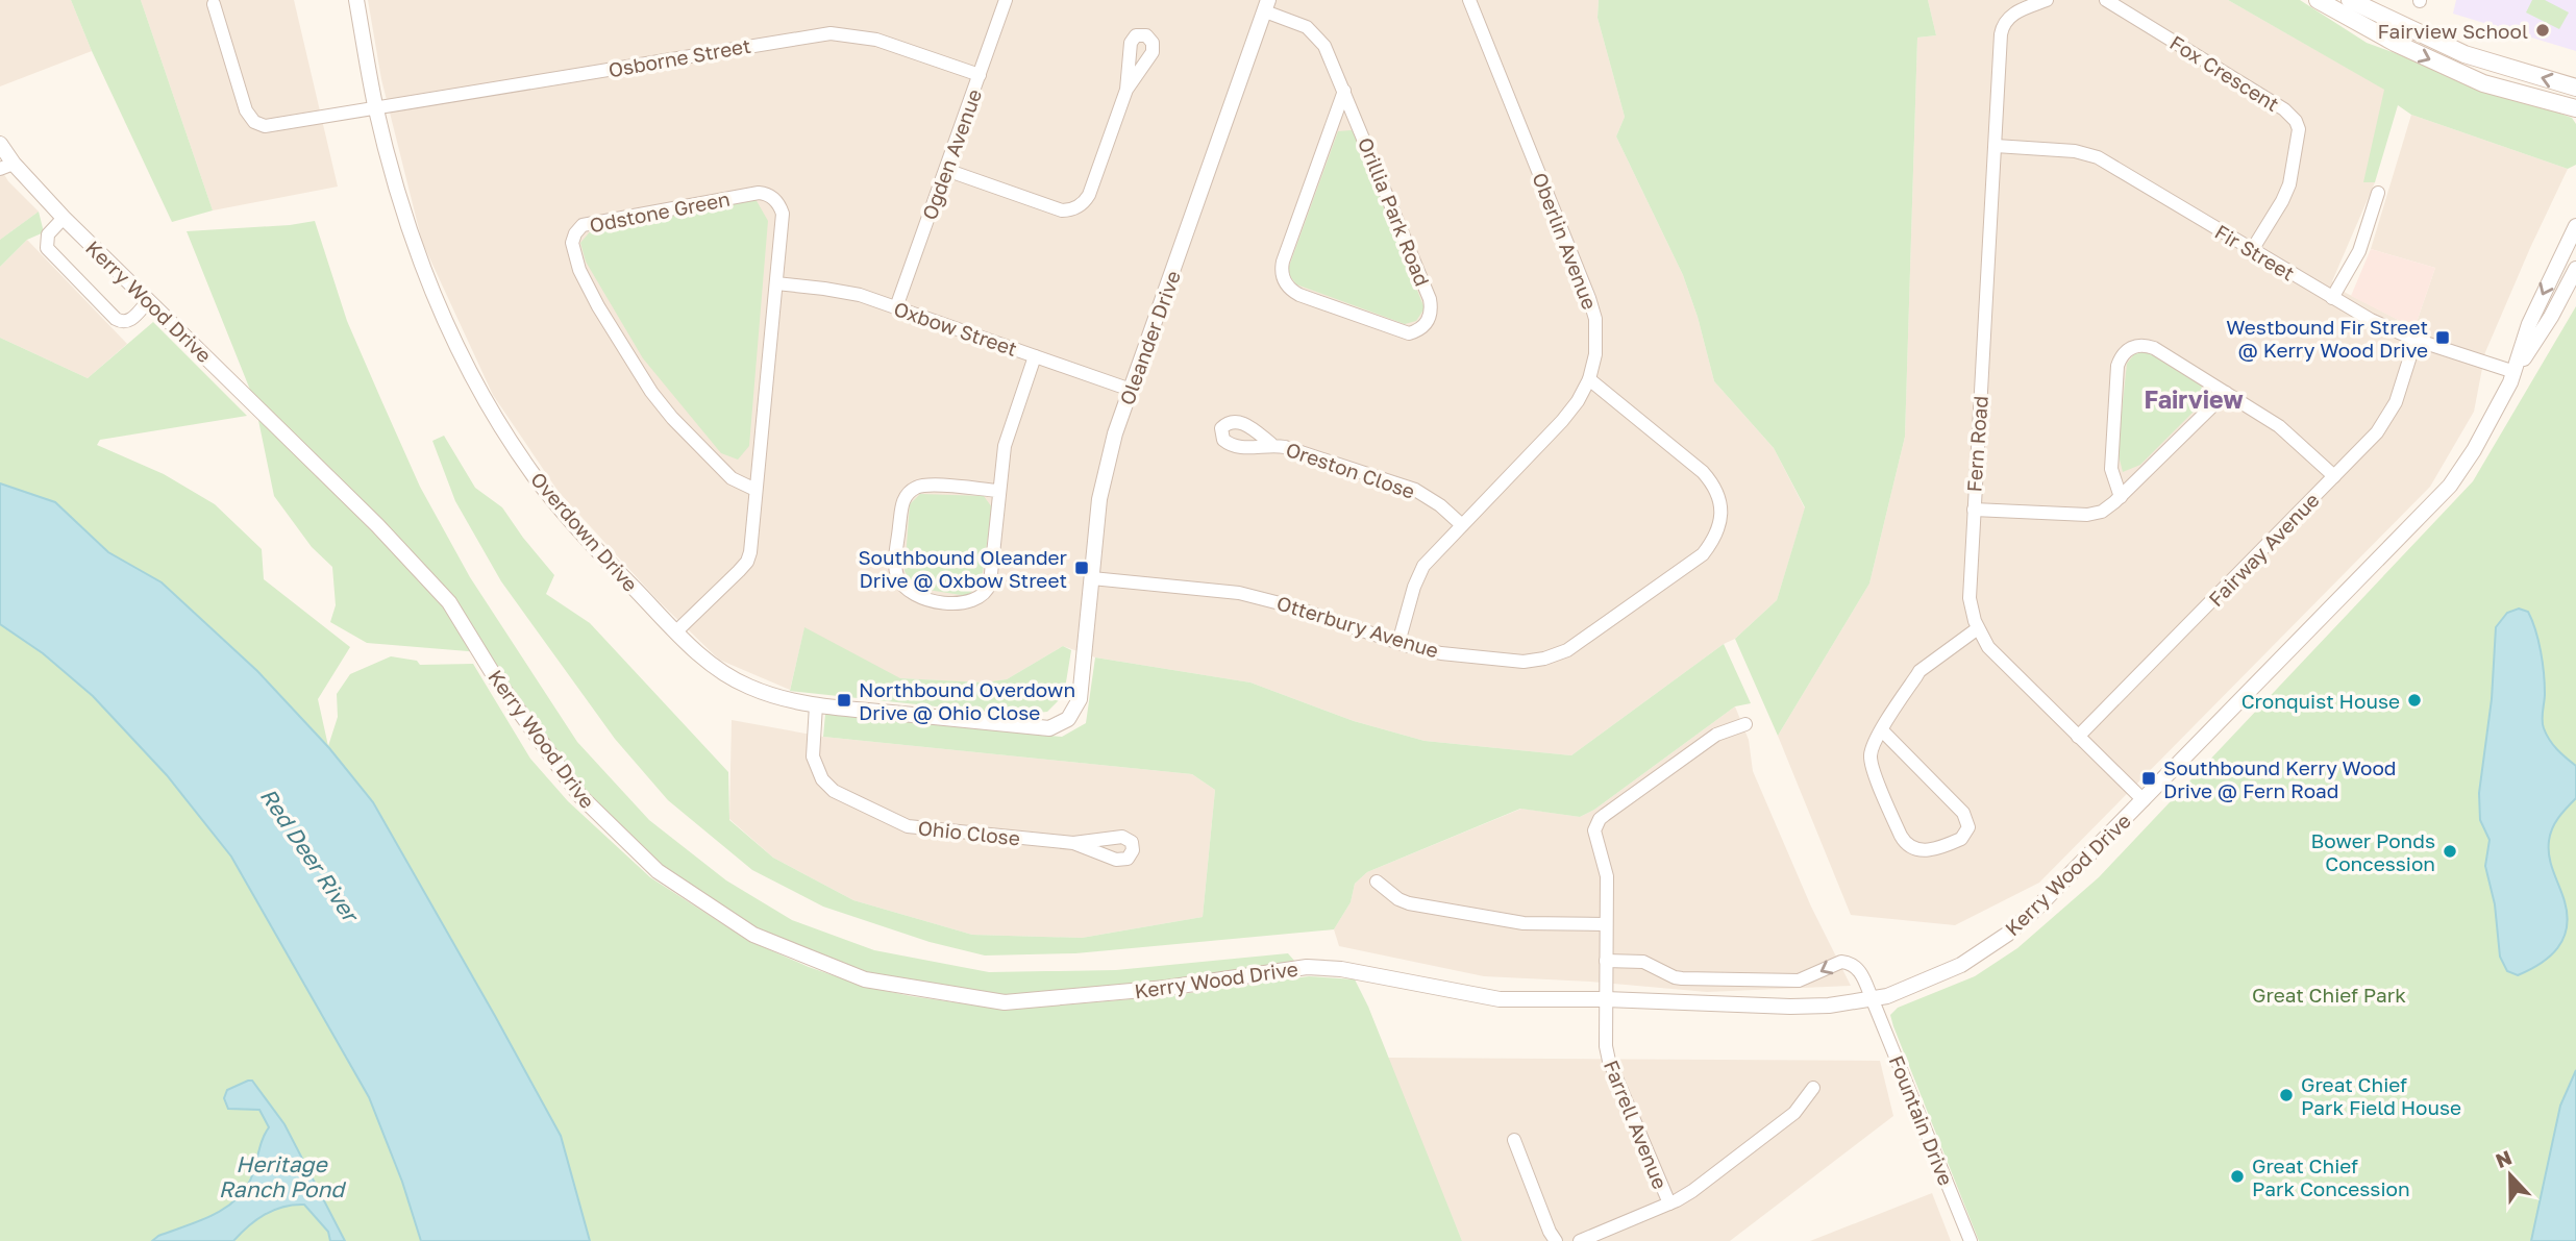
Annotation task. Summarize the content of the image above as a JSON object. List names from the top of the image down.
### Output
{
  "streets": {
    "street": [
      "Osborne Street",
      "Fox Crescent",
      "Ogden Avenue",
      "Odstone Green",
      "Orillia Park Road",
      "Oberlin Avenue",
      "Fir Street",
      "Kerry Wood Drive",
      "Oxbow Street",
      "Oleander Drive",
      "Fern Road",
      "Oreston Close",
      "Overdown Drive",
      "Fairway Avenue",
      "Otterbury Avenue",
      "Ohio Close",
      "Fountain Drive",
      "Farrell Avenue"
    ]
  },
  "crossings": [
    ["Osborne Street", "Ogden Avenue"],
    ["Osborne Street", "Overdown Drive"],
    ["Fox Crescent", "Fir Street"],
    ["Ogden Avenue", "Oxbow Street"],
    ["Odstone Green", "Oxbow Street"],
    ["Odstone Green", "Overdown Drive"],
    ["Orillia Park Road", "Oleander Drive"],
    ["Oberlin Avenue", "Oreston Close"],
    ["Oberlin Avenue", "Otterbury Avenue"],
    ["Fir Street", "Kerry Wood Drive"],
    ["Fir Street", "Fern Road"],
    ["Fir Street", "Fairway Avenue"],
    ["Kerry Wood Drive", "Fern Road"],
    ["Kerry Wood Drive", "Fountain Drive"],
    ["Kerry Wood Drive", "Farrell Avenue"],
    ["Oxbow Street", "Oleander Drive"],
    ["Oleander Drive", "Overdown Drive"],
    ["Oleander Drive", "Otterbury Avenue"],
    ["Fern Road", "Fairway Avenue"],
    ["Overdown Drive", "Ohio Close"],
    ["Fountain Drive", "Farrell Avenue"]
  ],
  "one_way": ["Fountain Drive"],
  "districts": ["Fairview"],
  "water": ["Red Deer River", "Heritage Ranch Pond"],
  "parks": ["Great Chief Park"],
  "places": {
    "other": [
      "Fairview School",
      "Cronquist House",
      "Bower Ponds Concession",
      "Great Chief Park Field House",
      "Great Chief Park Concession"
    ],
    "transit": [
      "Westbound Fir Street @ Kerry Wood Drive",
      "Southbound Oleander Drive @ Oxbow Street",
      "Northbound Overdown Drive @ Ohio Close",
      "Southbound Kerry Wood Drive @ Fern Road"
    ]
  },
  "north": "top"
}
